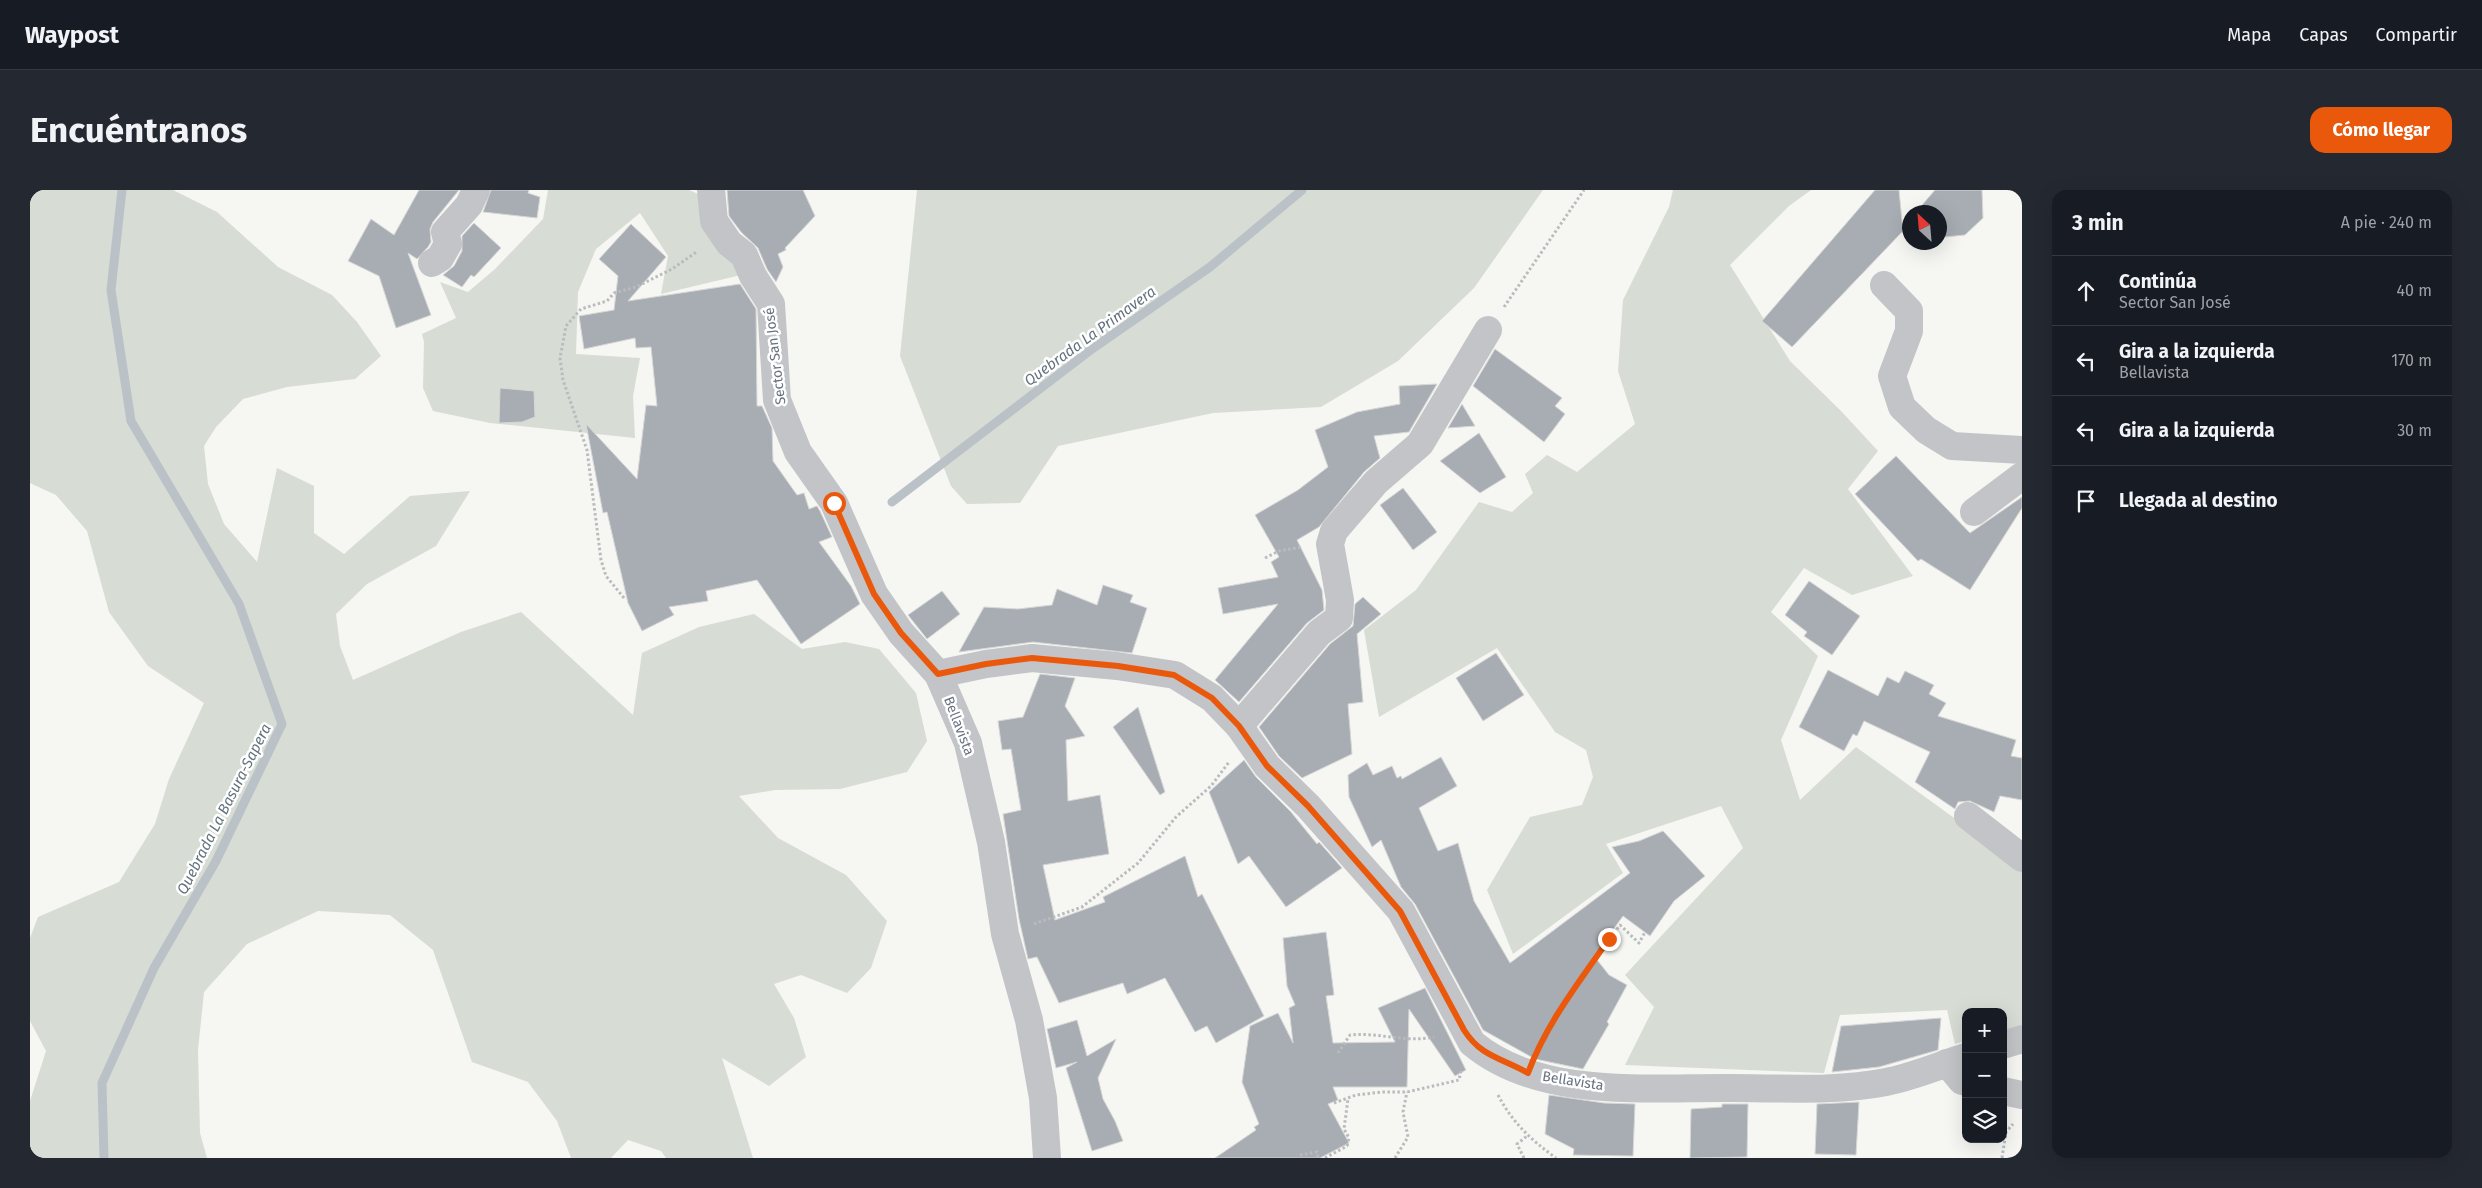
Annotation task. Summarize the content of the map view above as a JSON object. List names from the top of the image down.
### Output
{
  "streets": {
    "street": ["Sector San José", "Bellavista"]
  },
  "crossings": [
    ["Sector San José", "Bellavista"]
  ],
  "water": ["Quebrada La Primavera", "Quebrada La Basura-Sapera"],
  "north": "top left",
  "page": {
    "header": "Waypost",
    "nav": ["Mapa", "Capas", "Compartir"],
    "buttons": "Cómo llegar",
    "title": "Encuéntranos",
    "heading": ["3 min", "A pie · 240 m"],
    "list": [
      ["Continúa", "Sector San José", "40 m"],
      ["Gira a la izquierda", "Bellavista", "170 m"],
      ["Gira a la izquierda", "30 m"],
      "Llegada al destino"
    ],
    "map_buttons": ["+", "−"]
  }
}
